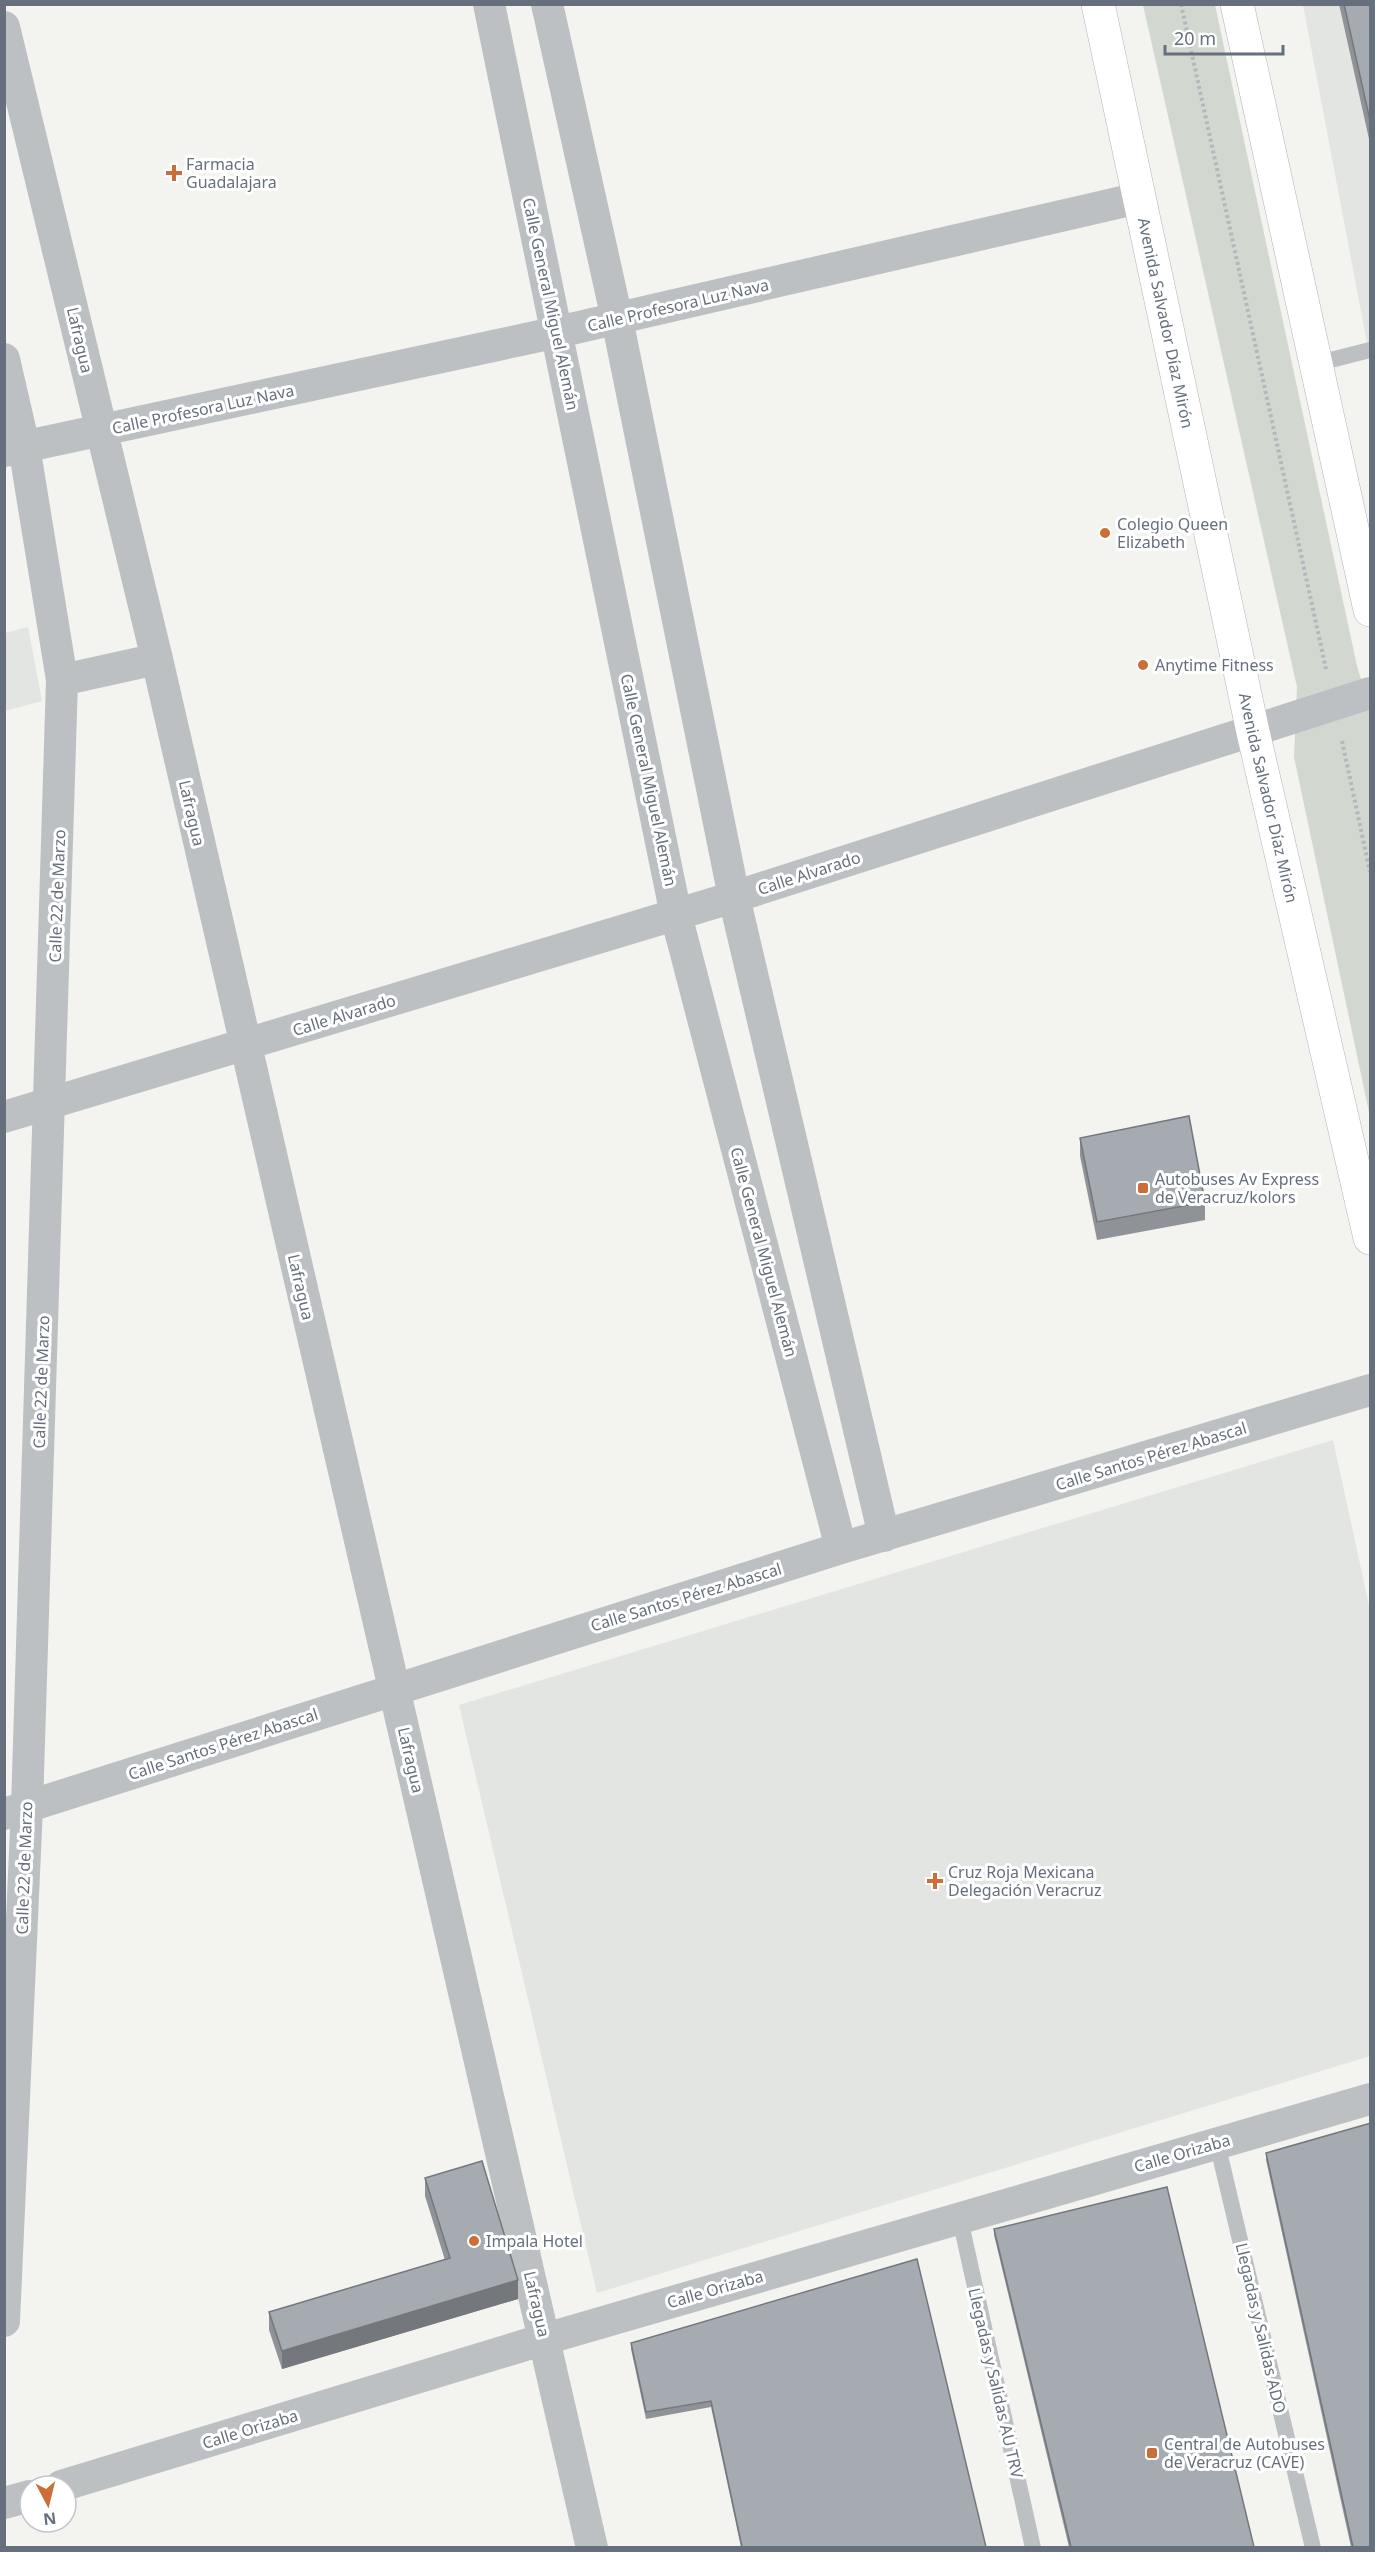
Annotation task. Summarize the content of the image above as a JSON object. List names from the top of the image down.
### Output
{
  "streets": {
    "main road": ["Avenida Salvador Díaz Mirón"],
    "street": [
      "Calle General Miguel Alemán",
      "Calle Profesora Luz Nava",
      "Lafragua",
      "Calle Alvarado",
      "Calle 22 de Marzo",
      "Calle Santos Pérez Abascal",
      "Calle Orizaba"
    ],
    "lane": ["Llegadas y Salidas ADO", "Llegadas y Salidas AU TRV"]
  },
  "crossings": [
    ["Calle General Miguel Alemán", "Calle Profesora Luz Nava"],
    ["Calle General Miguel Alemán", "Calle Alvarado"],
    ["Calle General Miguel Alemán", "Calle Santos Pérez Abascal"],
    ["Calle Profesora Luz Nava", "Avenida Salvador Díaz Mirón"],
    ["Calle Profesora Luz Nava", "Lafragua"],
    ["Calle Profesora Luz Nava", "Calle 22 de Marzo"],
    ["Avenida Salvador Díaz Mirón", "Calle Alvarado"],
    ["Lafragua", "Calle Alvarado"],
    ["Lafragua", "Calle Santos Pérez Abascal"],
    ["Lafragua", "Calle Orizaba"],
    ["Calle Alvarado", "Calle 22 de Marzo"],
    ["Calle 22 de Marzo", "Calle Santos Pérez Abascal"],
    ["Calle Orizaba", "Llegadas y Salidas ADO"],
    ["Calle Orizaba", "Llegadas y Salidas AU TRV"]
  ],
  "places": {
    "health": ["Farmacia Guadalajara", "Cruz Roja Mexicana Delegación Veracruz"],
    "other": ["Colegio Queen Elizabeth", "Anytime Fitness", "Impala Hotel"],
    "transit": ["Autobuses Av Express de Veracruz/kolors", "Central de Autobuses de Veracruz (CAVE)"]
  },
  "scale_bar": "20 m",
  "north": "bottom"
}
